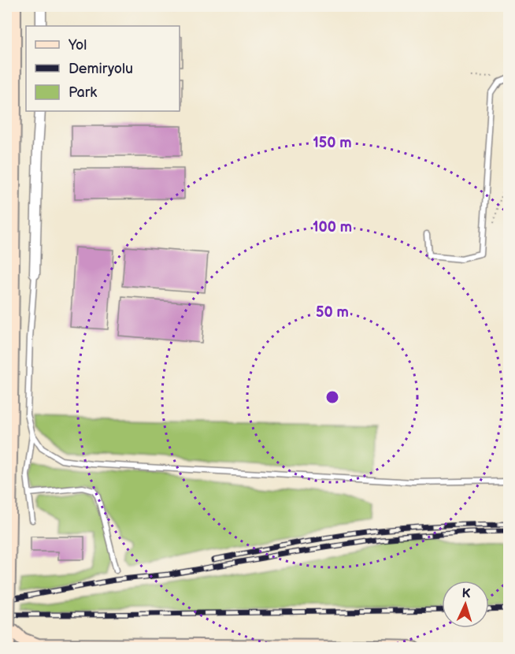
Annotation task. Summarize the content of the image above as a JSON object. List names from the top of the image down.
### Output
{
  "legend": ["Yol", "Demiryolu", "Park"],
  "north": "top",
  "rings": ["150 m", "100 m", "50 m"]
}
